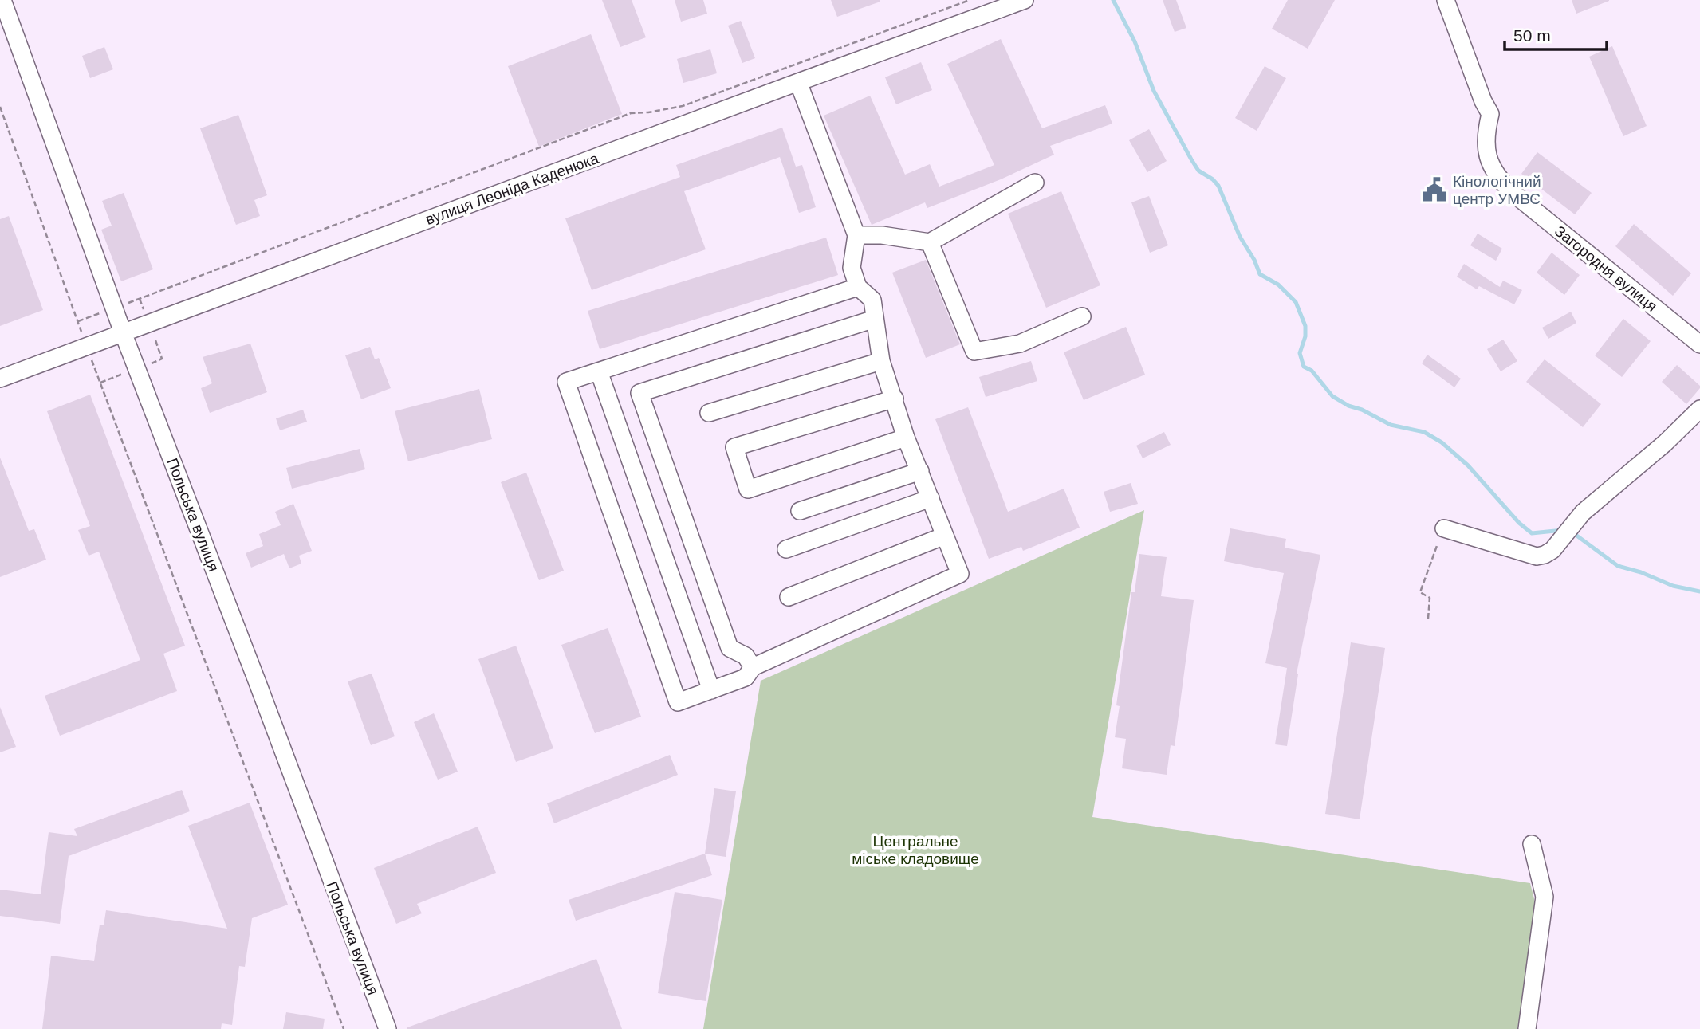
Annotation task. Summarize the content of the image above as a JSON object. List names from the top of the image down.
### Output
{
  "streets": {
    "street": ["вулиця Леоніда Каденюка", "Загородня вулиця", "Польська вулиця"]
  },
  "crossings": [
    ["вулиця Леоніда Каденюка", "Польська вулиця"]
  ],
  "parks": ["Центральне міське кладовище"],
  "places": {
    "public building": ["Кінологічний центр УМВС"]
  },
  "scale_bar": "50 m"
}
